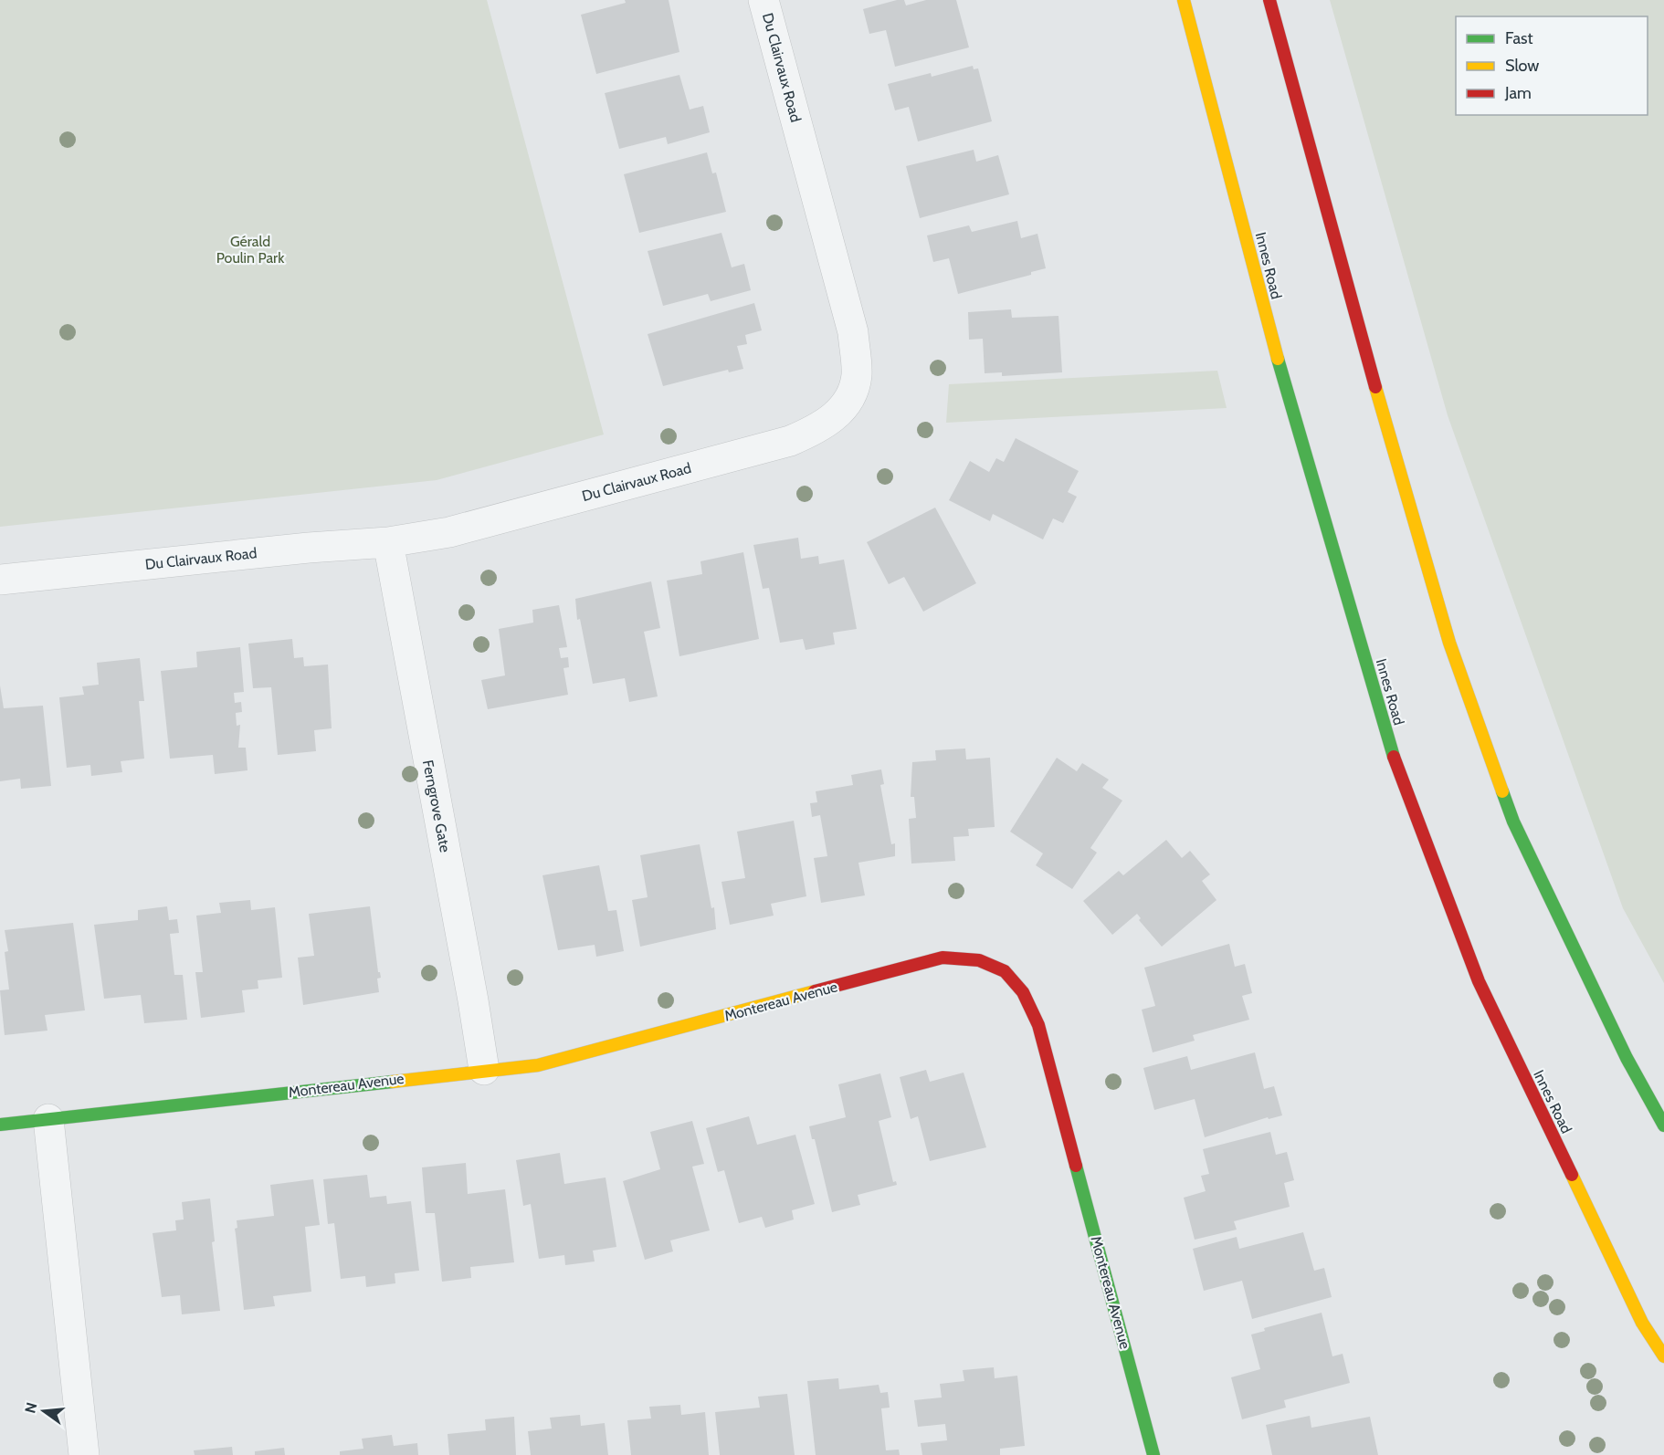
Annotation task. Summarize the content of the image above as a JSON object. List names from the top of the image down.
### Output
{
  "streets": {
    "main road": ["Innes Road", "Montereau Avenue"],
    "street": ["Du Clairvaux Road", "Ferngrove Gate"]
  },
  "crossings": [
    ["Du Clairvaux Road", "Ferngrove Gate"],
    ["Ferngrove Gate", "Montereau Avenue"]
  ],
  "parks": ["Gérald Poulin Park"],
  "legend": ["Fast", "Slow", "Jam"],
  "north": "left"
}
